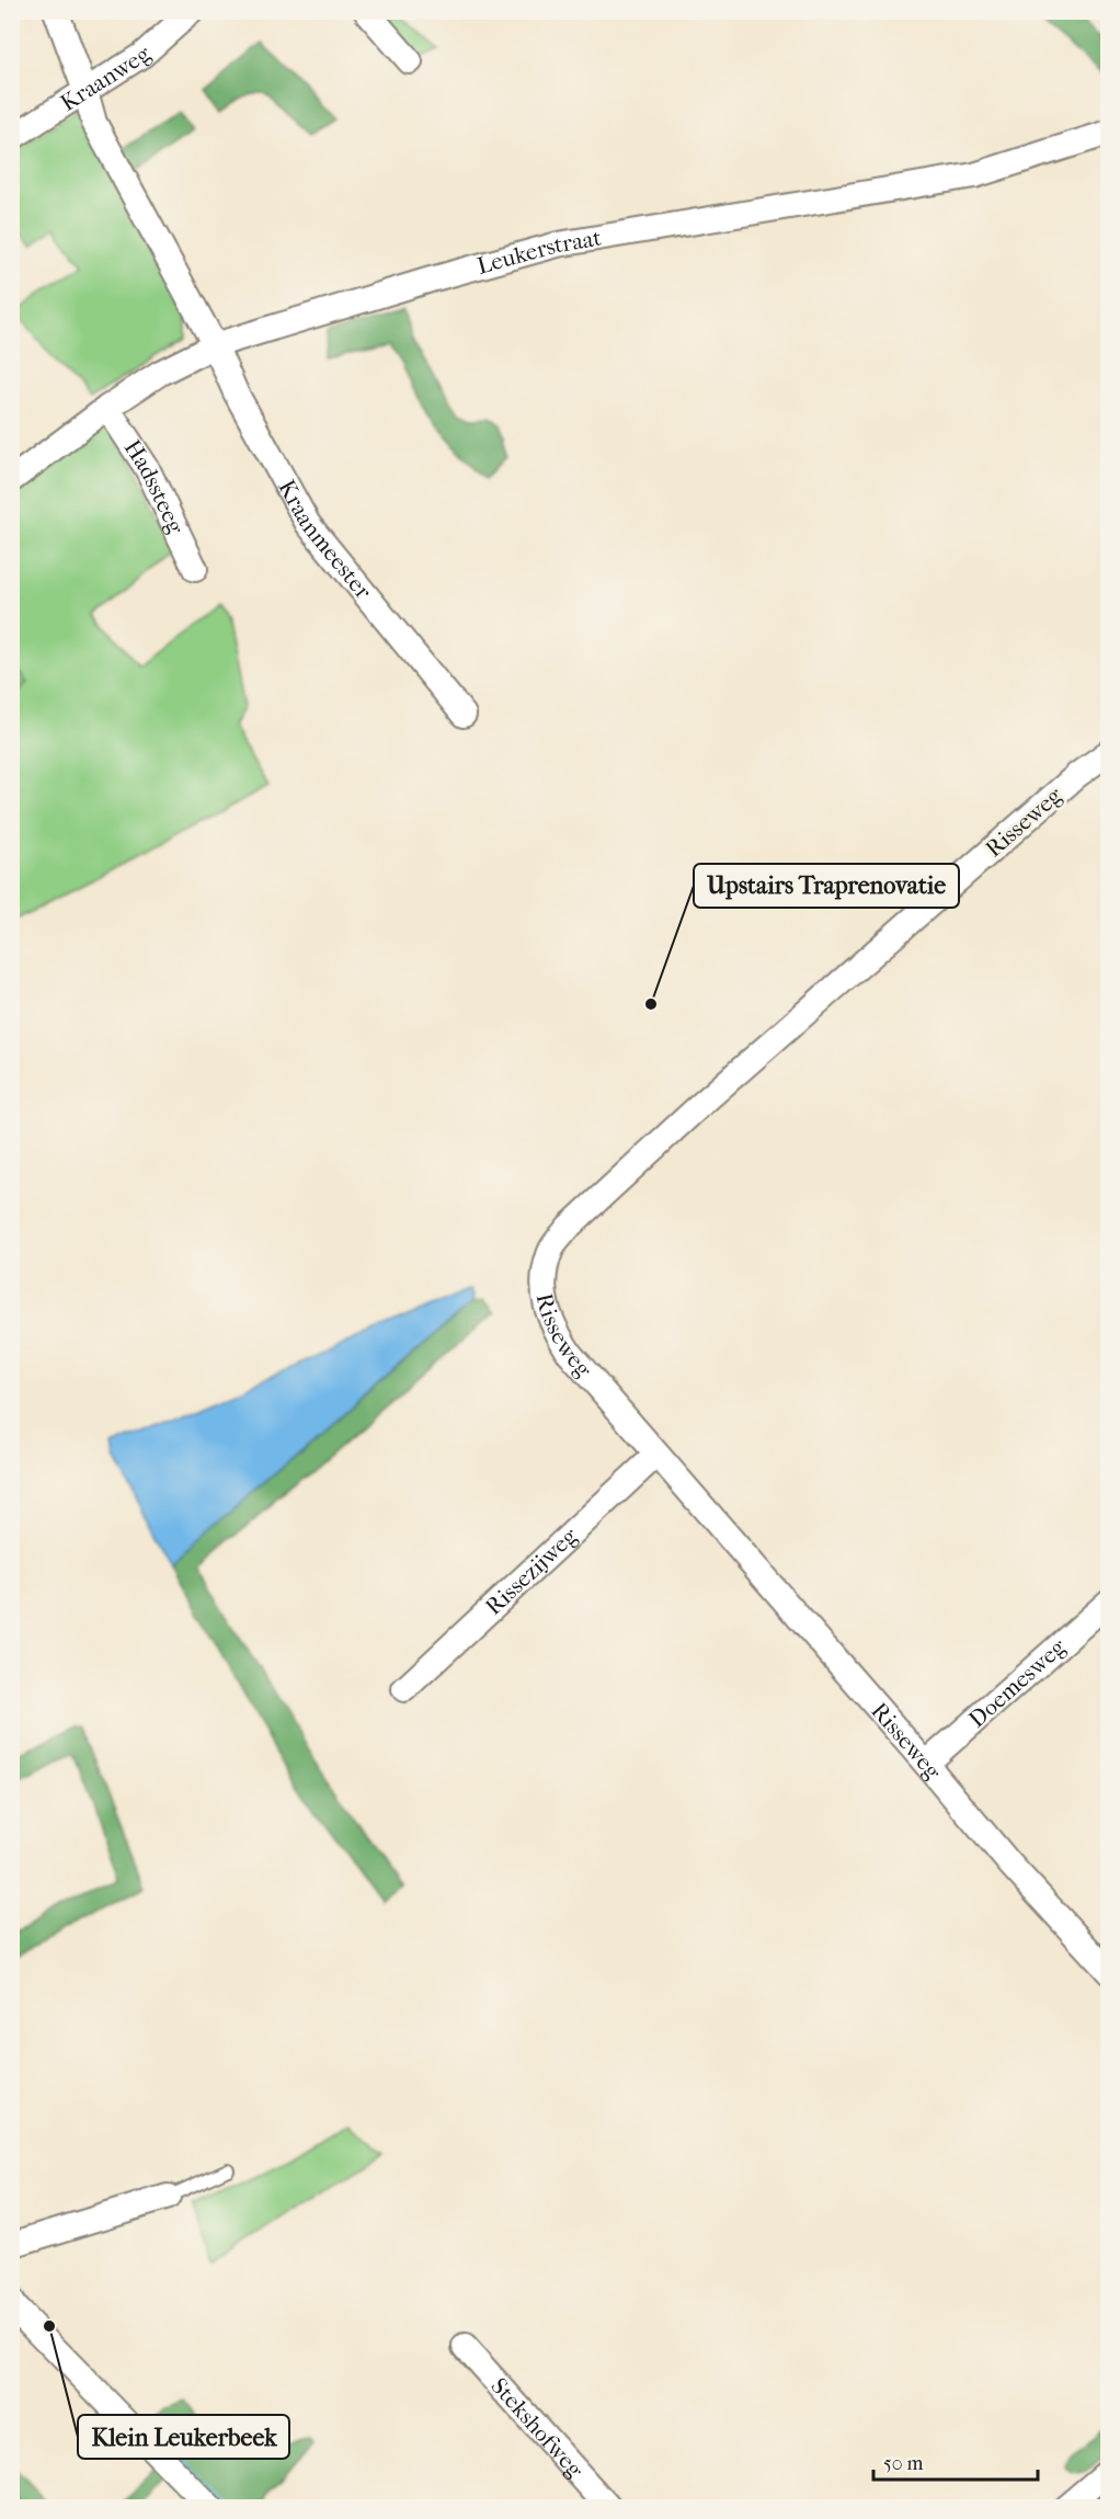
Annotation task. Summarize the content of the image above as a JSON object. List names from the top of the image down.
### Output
{
  "streets": {
    "street": [
      "Kraanweg",
      "Leukerstraat",
      "Hadssteeg",
      "Kraanmeester",
      "Risseweg",
      "Rissezijweg",
      "Doemesweg",
      "Stekshofweg"
    ]
  },
  "crossings": [
    ["Kraanweg", "Kraanmeester"],
    ["Leukerstraat", "Hadssteeg"],
    ["Leukerstraat", "Kraanmeester"],
    ["Risseweg", "Rissezijweg"],
    ["Risseweg", "Doemesweg"]
  ],
  "places": ["Upstairs Traprenovatie", "Klein Leukerbeek"],
  "scale_bar": "50 m"
}
